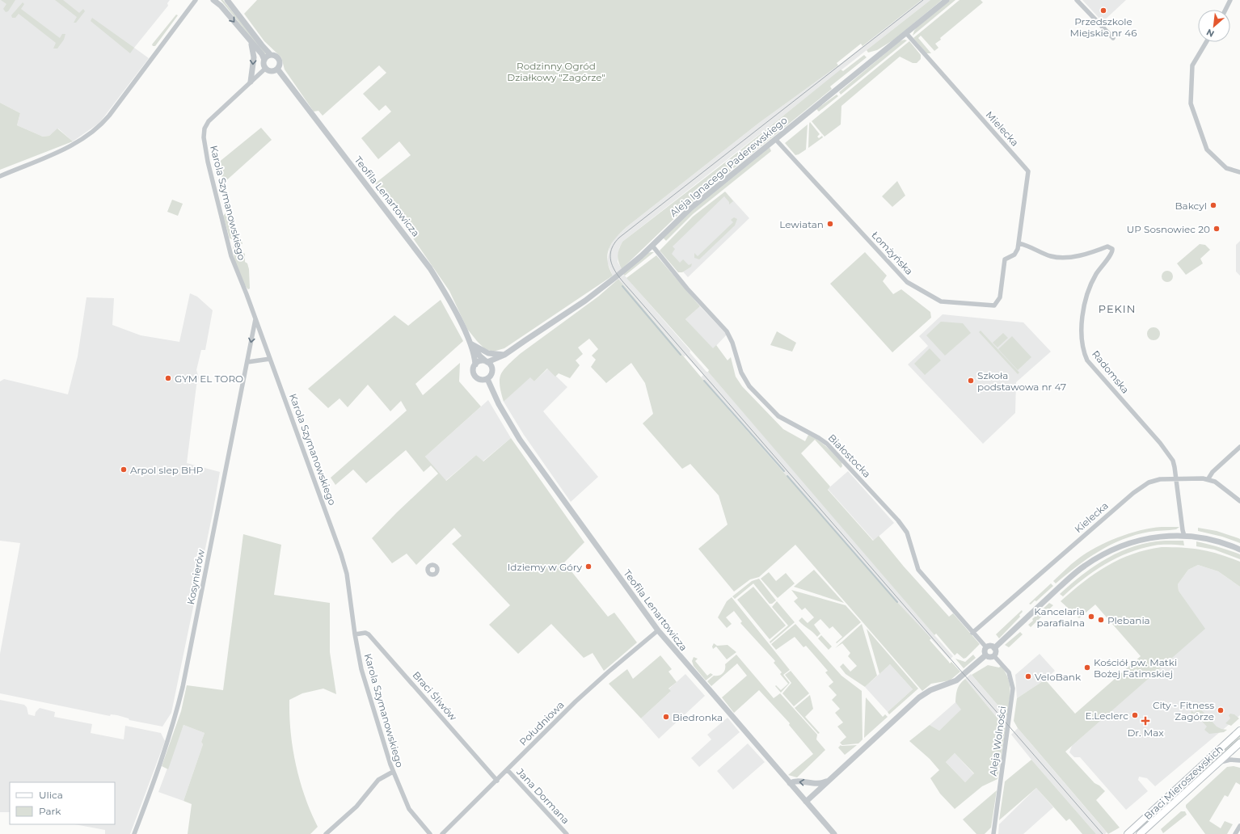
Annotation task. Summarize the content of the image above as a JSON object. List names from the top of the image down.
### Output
{
  "streets": {
    "main road": ["Braci Mieroszewskich"],
    "street": [
      "Mielecka",
      "Aleja Ignacego Paderewskiego",
      "Teofila Lenartowicza",
      "Karola Szymanowskiego",
      "Łomżyńska",
      "Radomska",
      "Białostocka",
      "Kielecka",
      "Kosynierów",
      "Braci Śliwów",
      "Południowa",
      "Aleja Wolności",
      "Jana Dormana"
    ]
  },
  "crossings": [
    ["Mielecka", "Aleja Ignacego Paderewskiego"],
    ["Mielecka", "Łomżyńska"],
    ["Mielecka", "Radomska"],
    ["Aleja Ignacego Paderewskiego", "Teofila Lenartowicza"],
    ["Aleja Ignacego Paderewskiego", "Łomżyńska"],
    ["Aleja Ignacego Paderewskiego", "Białostocka"],
    ["Teofila Lenartowicza", "Karola Szymanowskiego"],
    ["Teofila Lenartowicza", "Południowa"],
    ["Karola Szymanowskiego", "Kosynierów"],
    ["Karola Szymanowskiego", "Braci Śliwów"],
    ["Radomska", "Kielecka"],
    ["Białostocka", "Kielecka"],
    ["Białostocka", "Aleja Wolności"],
    ["Braci Śliwów", "Południowa"],
    ["Południowa", "Jana Dormana"]
  ],
  "districts": ["PEKIN"],
  "parks": ["Rodzinny Ogród Działkowy \"Zagórze\""],
  "places": {
    "other": [
      "Przedszkole Miejskie nr 46",
      "Bakcyl",
      "Lewiatan",
      "UP Sosnowiec 20",
      "GYM EL TORO",
      "Szkoła podstawowa nr 47",
      "Arpol slep BHP",
      "Idziemy w Góry",
      "Kancelaria parafialna",
      "Plebania",
      "Kościół pw. Matki Bożej Fatimskiej",
      "VeloBank",
      "City - Fitness Zagórze",
      "E.Leclerc",
      "Biedronka"
    ],
    "health": ["Dr. Max"]
  },
  "legend": ["Ulica", "Park"],
  "north": "bottom left"
}
